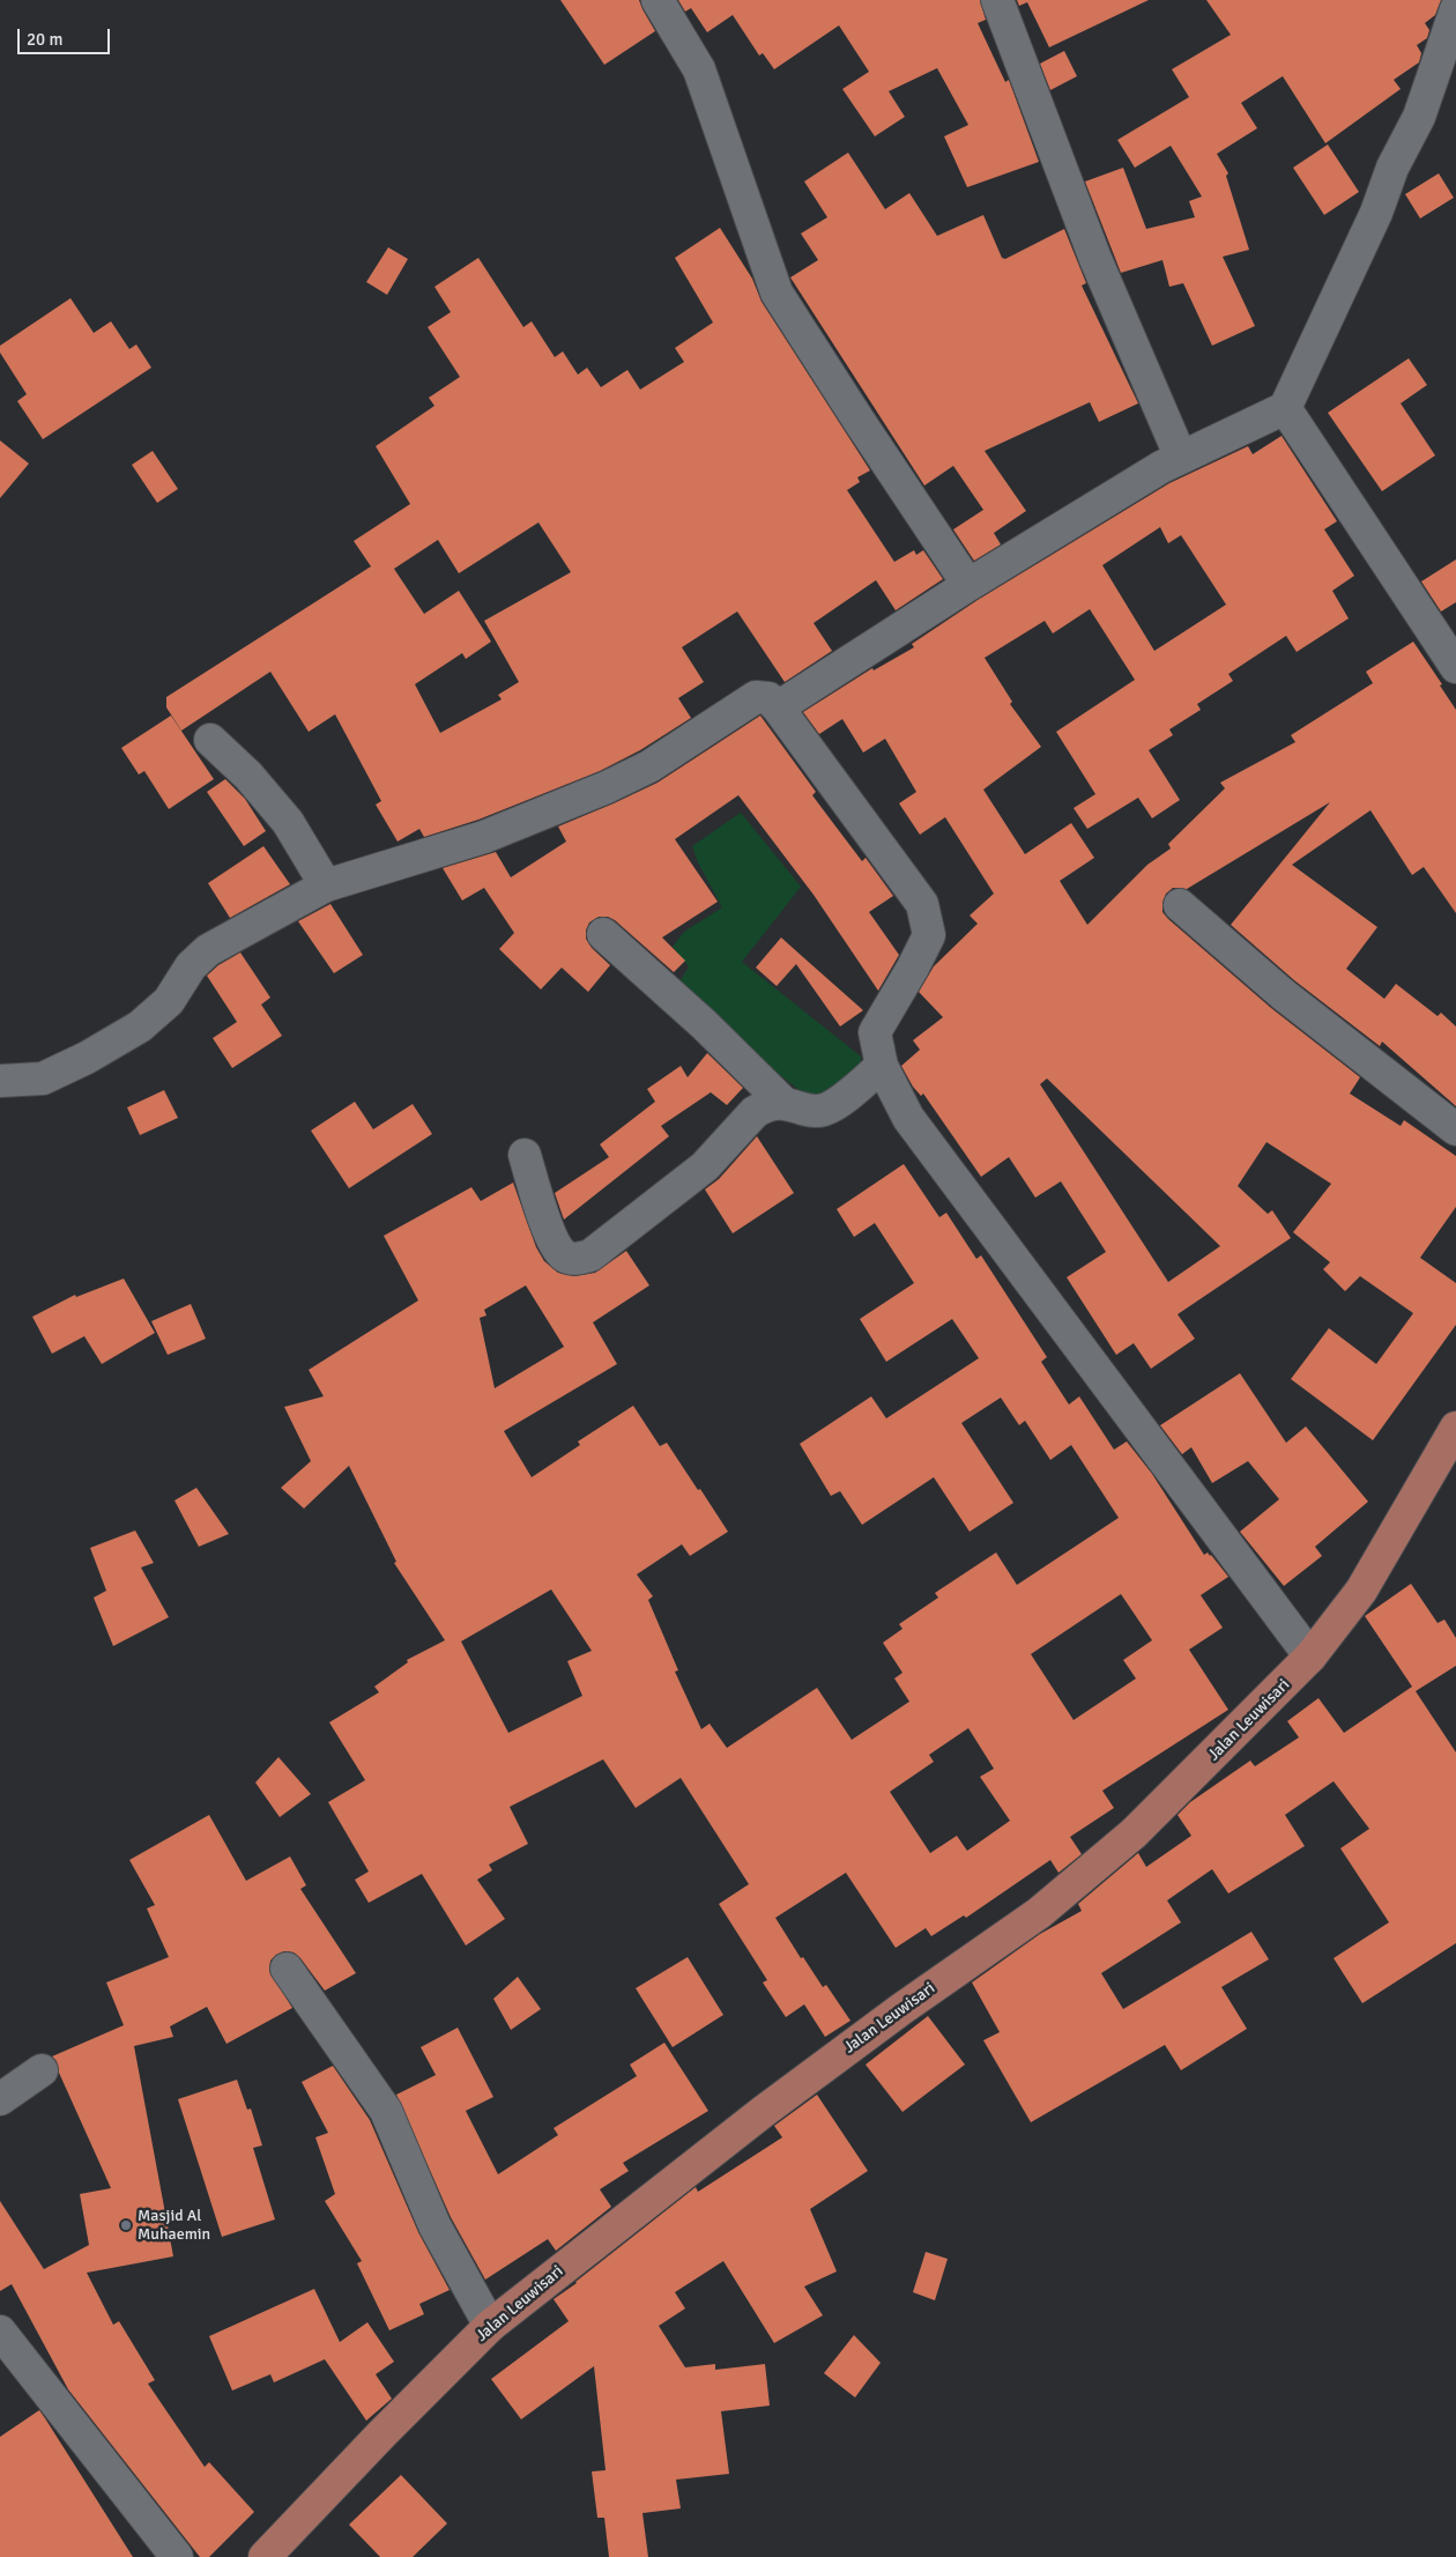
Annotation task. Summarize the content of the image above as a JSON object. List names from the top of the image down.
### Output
{
  "streets": {
    "main road": ["Jalan Leuwisari"]
  },
  "places": ["Masjid Al Muhaemin"],
  "scale_bar": "20 m"
}
